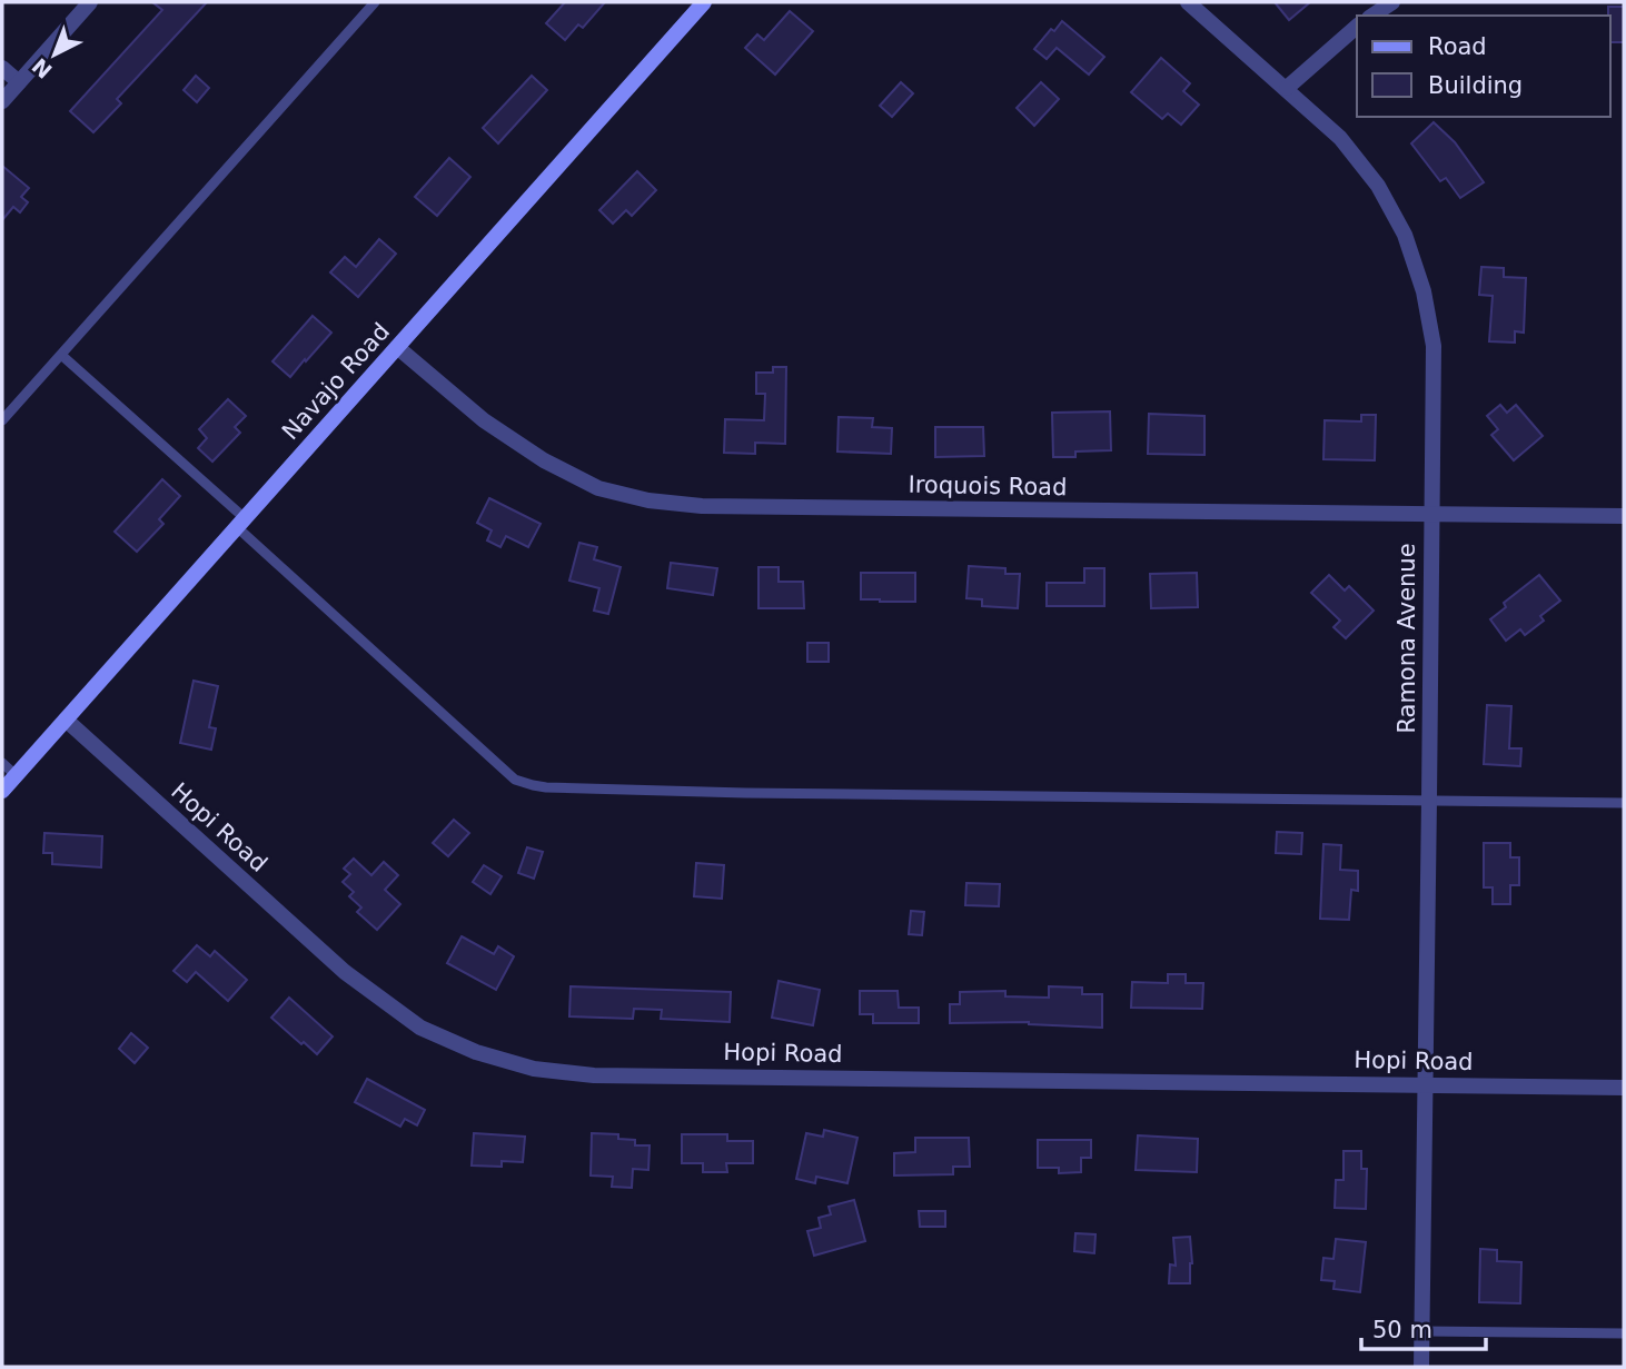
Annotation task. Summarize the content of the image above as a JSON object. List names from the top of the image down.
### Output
{
  "streets": {
    "main road": ["Navajo Road"],
    "street": ["Iroquois Road", "Ramona Avenue", "Hopi Road"]
  },
  "crossings": [
    ["Navajo Road", "Iroquois Road"],
    ["Navajo Road", "Hopi Road"],
    ["Iroquois Road", "Ramona Avenue"],
    ["Ramona Avenue", "Hopi Road"]
  ],
  "legend": ["Road", "Building"],
  "scale_bar": "50 m",
  "north": "bottom left"
}
